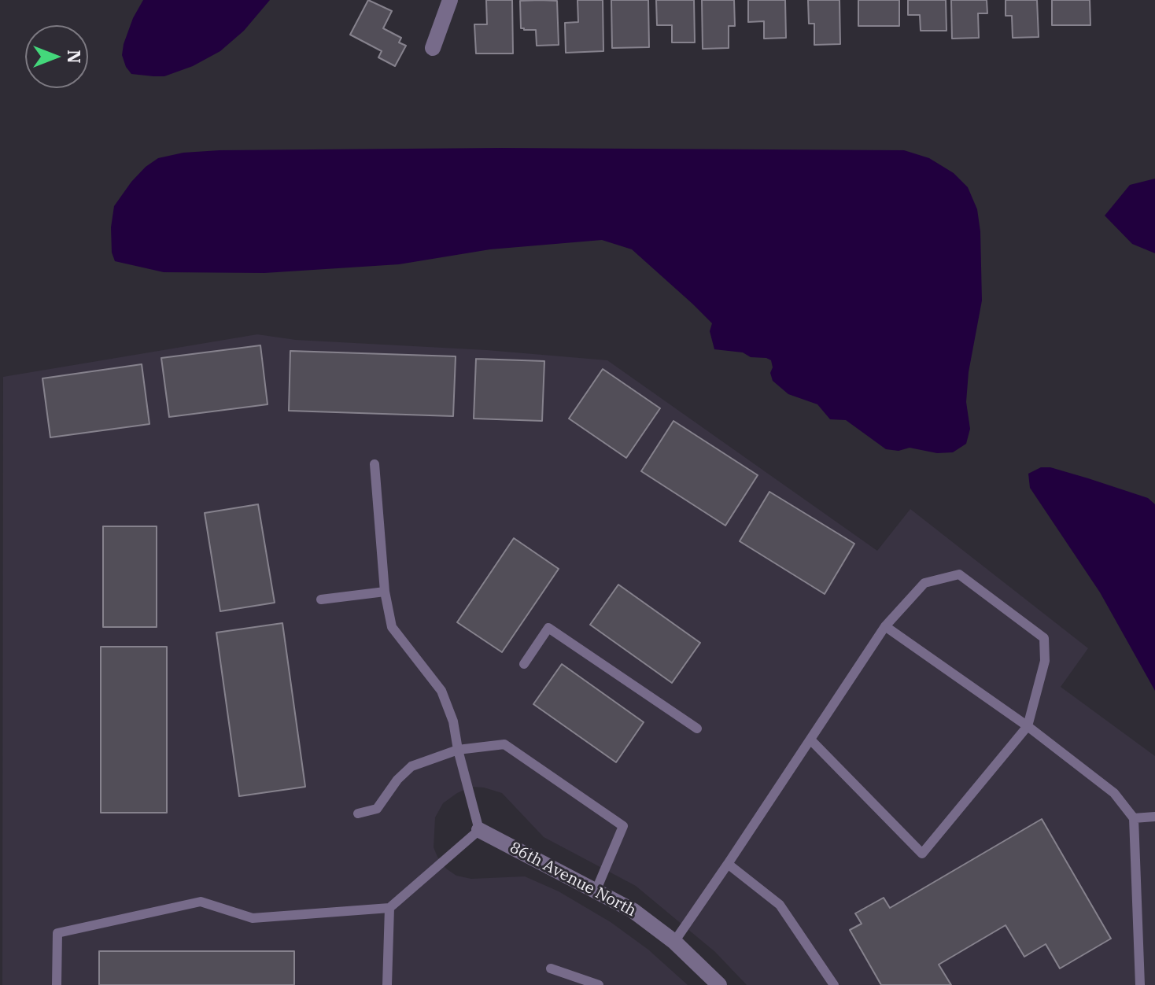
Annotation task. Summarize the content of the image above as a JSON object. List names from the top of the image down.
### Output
{
  "streets": {
    "street": ["86th Avenue North"]
  },
  "north": "right"
}
